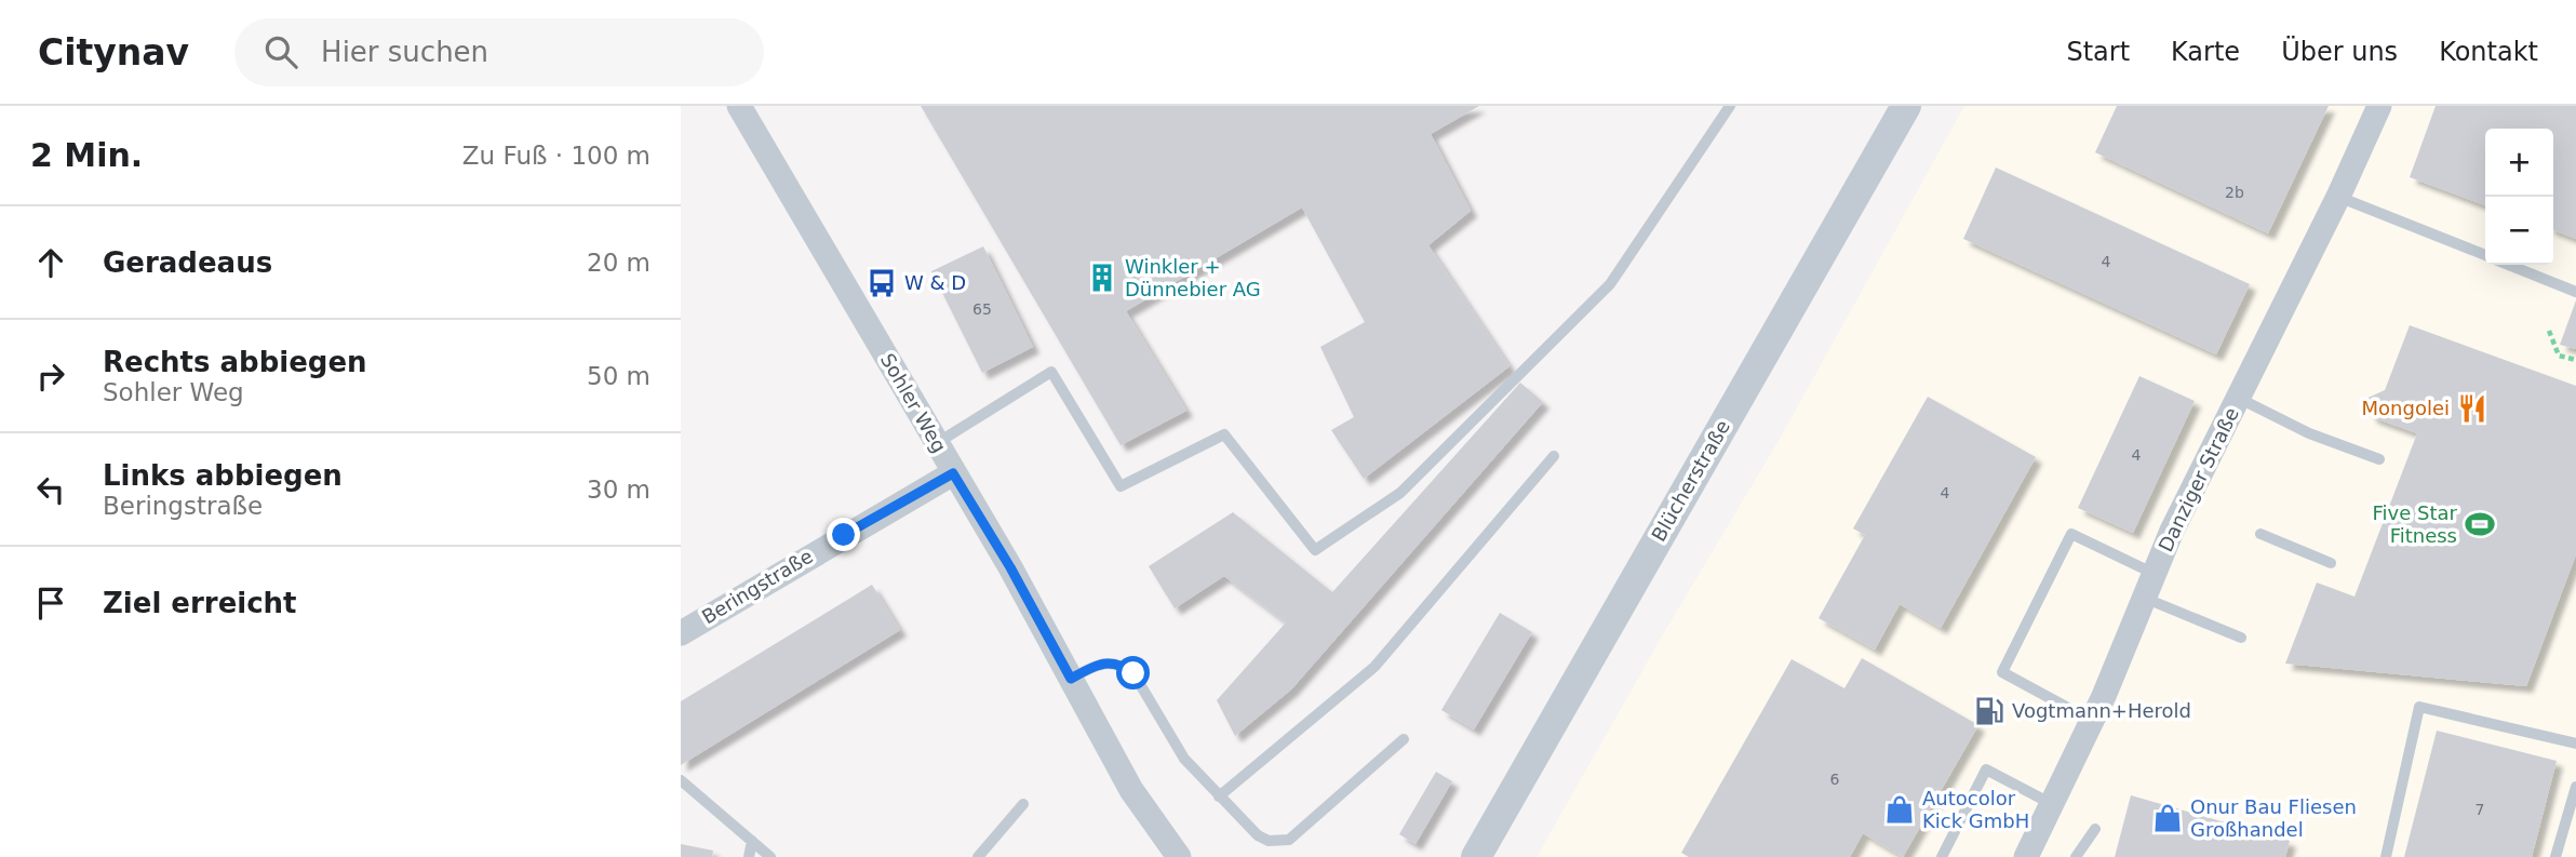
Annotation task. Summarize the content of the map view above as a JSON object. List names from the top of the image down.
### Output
{
  "streets": {
    "street": [
      "Sohler Weg",
      "Danziger Straße",
      "Blücherstraße",
      "Beringstraße"
    ]
  },
  "crossings": [
    ["Sohler Weg", "Beringstraße"]
  ],
  "places": {
    "building": ["Winkler + Dünnebier AG"],
    "bus stop": ["W & D"],
    "restaurant": ["Mongolei"],
    "sports": ["Five Star Fitness"],
    "fuel station": ["Vogtmann+Herold"],
    "shop": ["Autocolor Kick GmbH", "Onur Bau Fliesen Großhandel"]
  },
  "house_numbers": [
    "2b",
    "4",
    "65",
    "4",
    "4",
    "6",
    "7"
  ],
  "page": {
    "header": "Citynav",
    "search": "Hier suchen",
    "nav": [
      "Start",
      "Karte",
      "Über uns",
      "Kontakt"
    ],
    "heading": ["2 Min.", "Zu Fuß · 100 m"],
    "map_buttons": ["+", "−"],
    "list": [
      ["Geradeaus", "20 m"],
      ["Rechts abbiegen", "Sohler Weg", "50 m"],
      ["Links abbiegen", "Beringstraße", "30 m"],
      "Ziel erreicht"
    ]
  }
}
